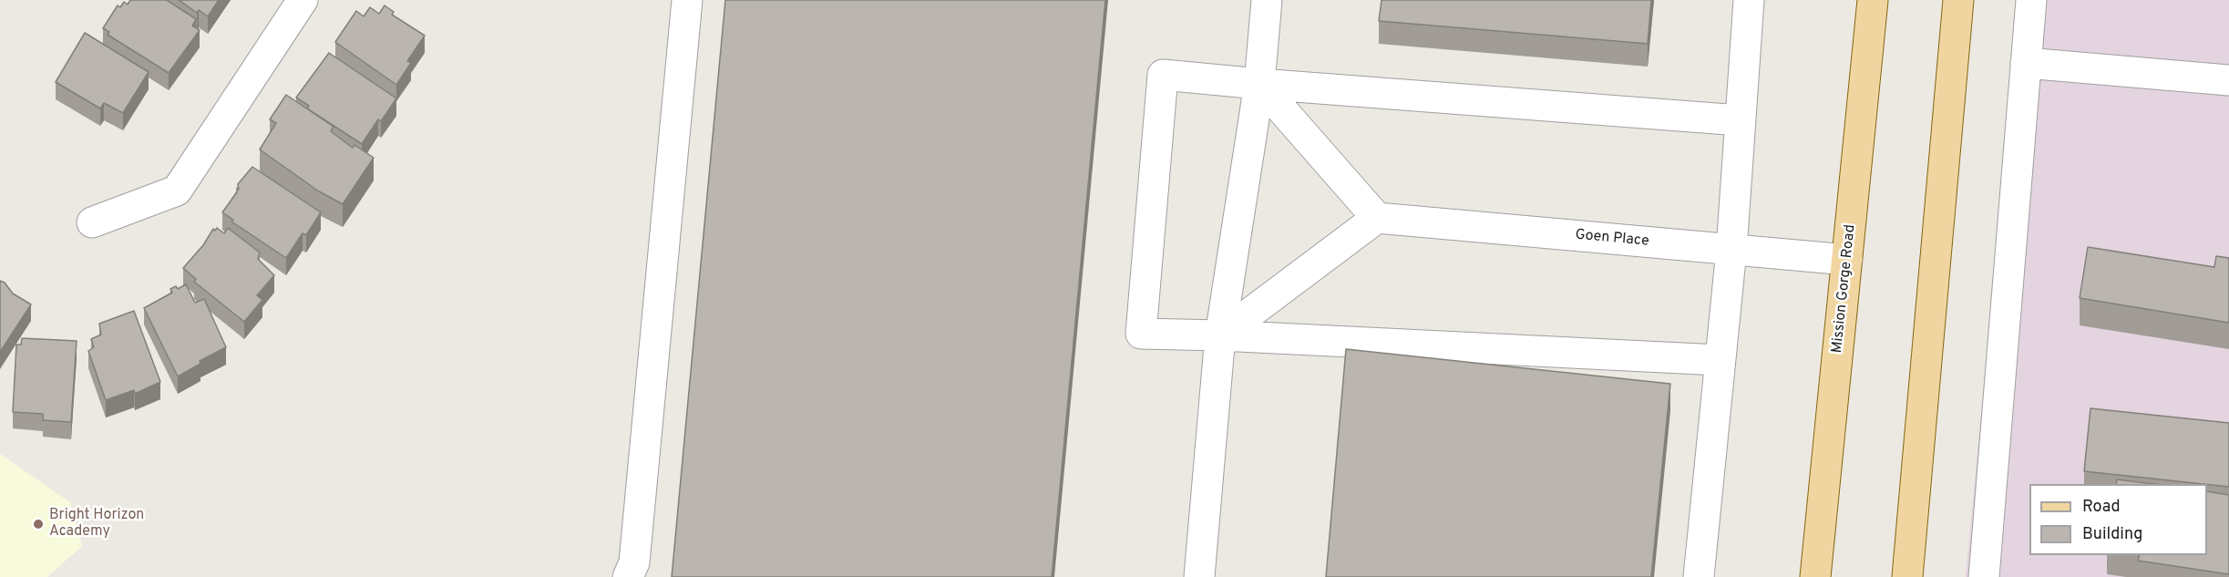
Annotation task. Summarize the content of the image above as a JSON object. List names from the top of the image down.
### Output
{
  "streets": {
    "main road": ["Mission Gorge Road"],
    "street": ["Goen Place"]
  },
  "crossings": [
    ["Goen Place", "Mission Gorge Road"]
  ],
  "places": ["Bright Horizon Academy"],
  "legend": ["Road", "Building"]
}
